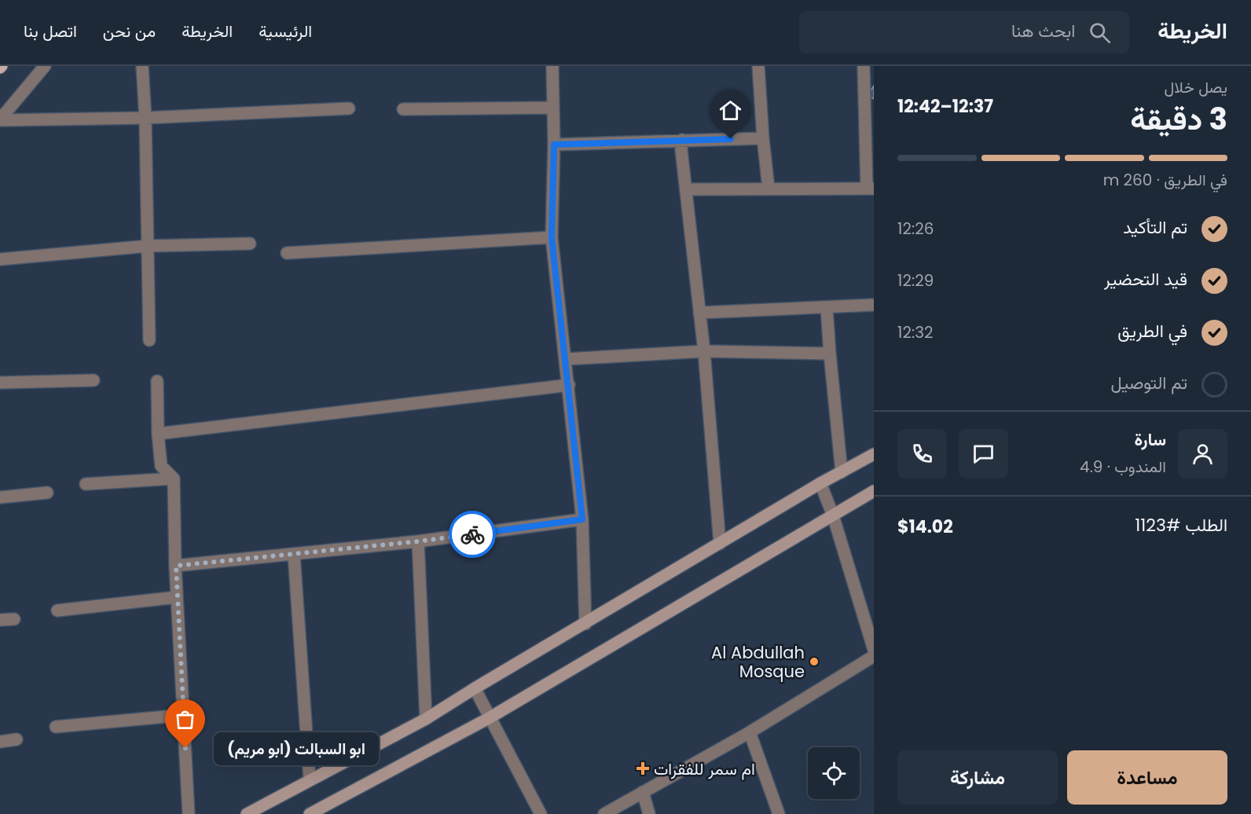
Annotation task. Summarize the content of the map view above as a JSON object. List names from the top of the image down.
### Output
{
  "places": {
    "other": ["Al Abdullah Mosque", "ابو السبالت (ابو مريم)"],
    "health": ["ام سمر للفقرات"]
  },
  "page": {
    "header": "الخريطة",
    "search": "ابحث هنا",
    "nav": [
      "الرئيسية",
      "الخريطة",
      "من نحن",
      "اتصل بنا"
    ],
    "heading": ["3 دقيقة", "يصل خلال", "12:37–12:42"],
    "panel": [
      "سارة",
      "المندوب · 4.9",
      "الطلب #1123",
      "$14.02"
    ],
    "bar": "في الطريق · 260 m",
    "list": [
      ["تم التأكيد", "12:26"],
      ["قيد التحضير", "12:29"],
      ["في الطريق", "12:32"],
      "تم التوصيل"
    ],
    "bubble": "ابو السبالت (ابو مريم)",
    "buttons": ["مساعدة", "مشاركة"]
  }
}
